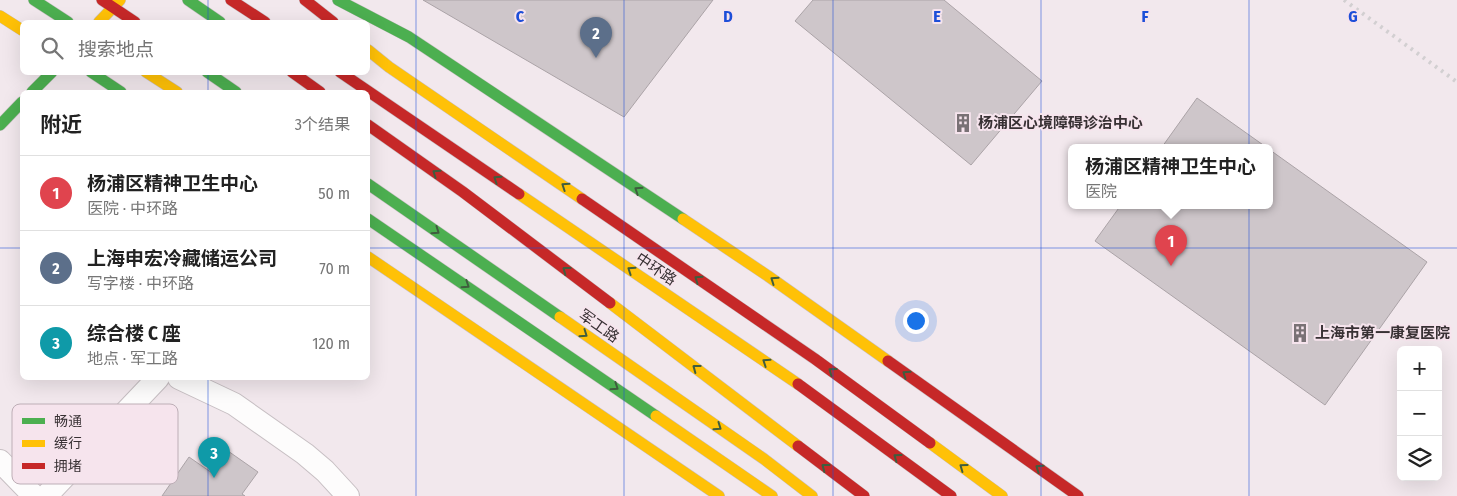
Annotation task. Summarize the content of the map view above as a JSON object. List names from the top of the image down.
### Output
{
  "streets": {
    "main road": ["中环路", "军工路"]
  },
  "places": {
    "building": ["杨浦区心境障碍诊治中心", "上海市第一康复医院"]
  },
  "legend": ["畅通", "缓行", "拥堵"],
  "page": {
    "pins": ["2", "1", "3"],
    "search": "搜索地点",
    "heading": ["附近", "3个结果"],
    "popup": ["杨浦区精神卫生中心", "医院"],
    "list": [
      {
        "mark": "1",
        "name": "杨浦区精神卫生中心",
        "note": "医院 · 中环路",
        "value": "50 m"
      },
      {
        "mark": "2",
        "name": "上海申宏冷藏储运公司",
        "note": "写字楼 · 中环路",
        "value": "70 m"
      },
      {
        "mark": "3",
        "name": "综合楼 C 座",
        "note": "地点 · 军工路",
        "value": "120 m"
      }
    ],
    "map_buttons": ["+", "−"]
  },
  "grid": {
    "columns": [
      "C",
      "D",
      "E",
      "F",
      "G"
    ]
  }
}
